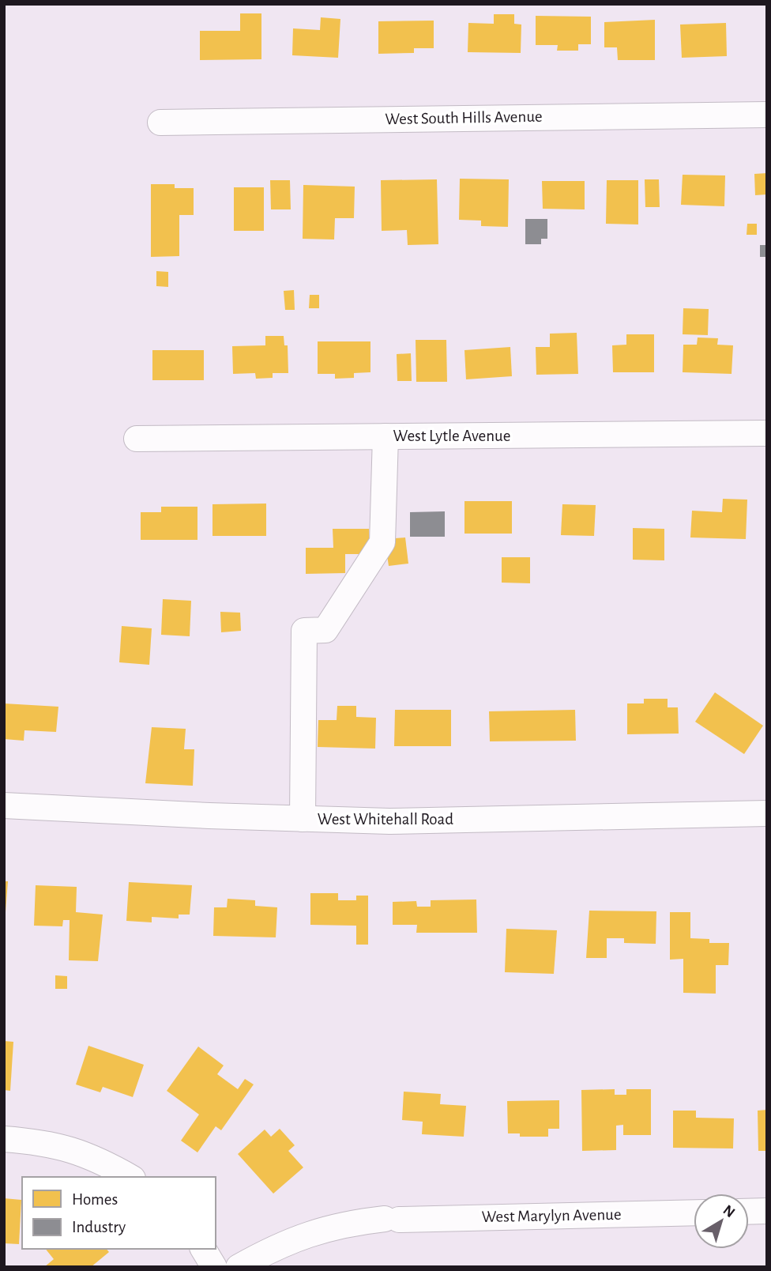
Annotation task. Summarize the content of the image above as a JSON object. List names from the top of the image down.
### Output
{
  "streets": {
    "street": [
      "West South Hills Avenue",
      "West Lytle Avenue",
      "West Whitehall Road",
      "West Marylyn Avenue"
    ]
  },
  "legend": ["Homes", "Industry"],
  "north": "top right"
}
